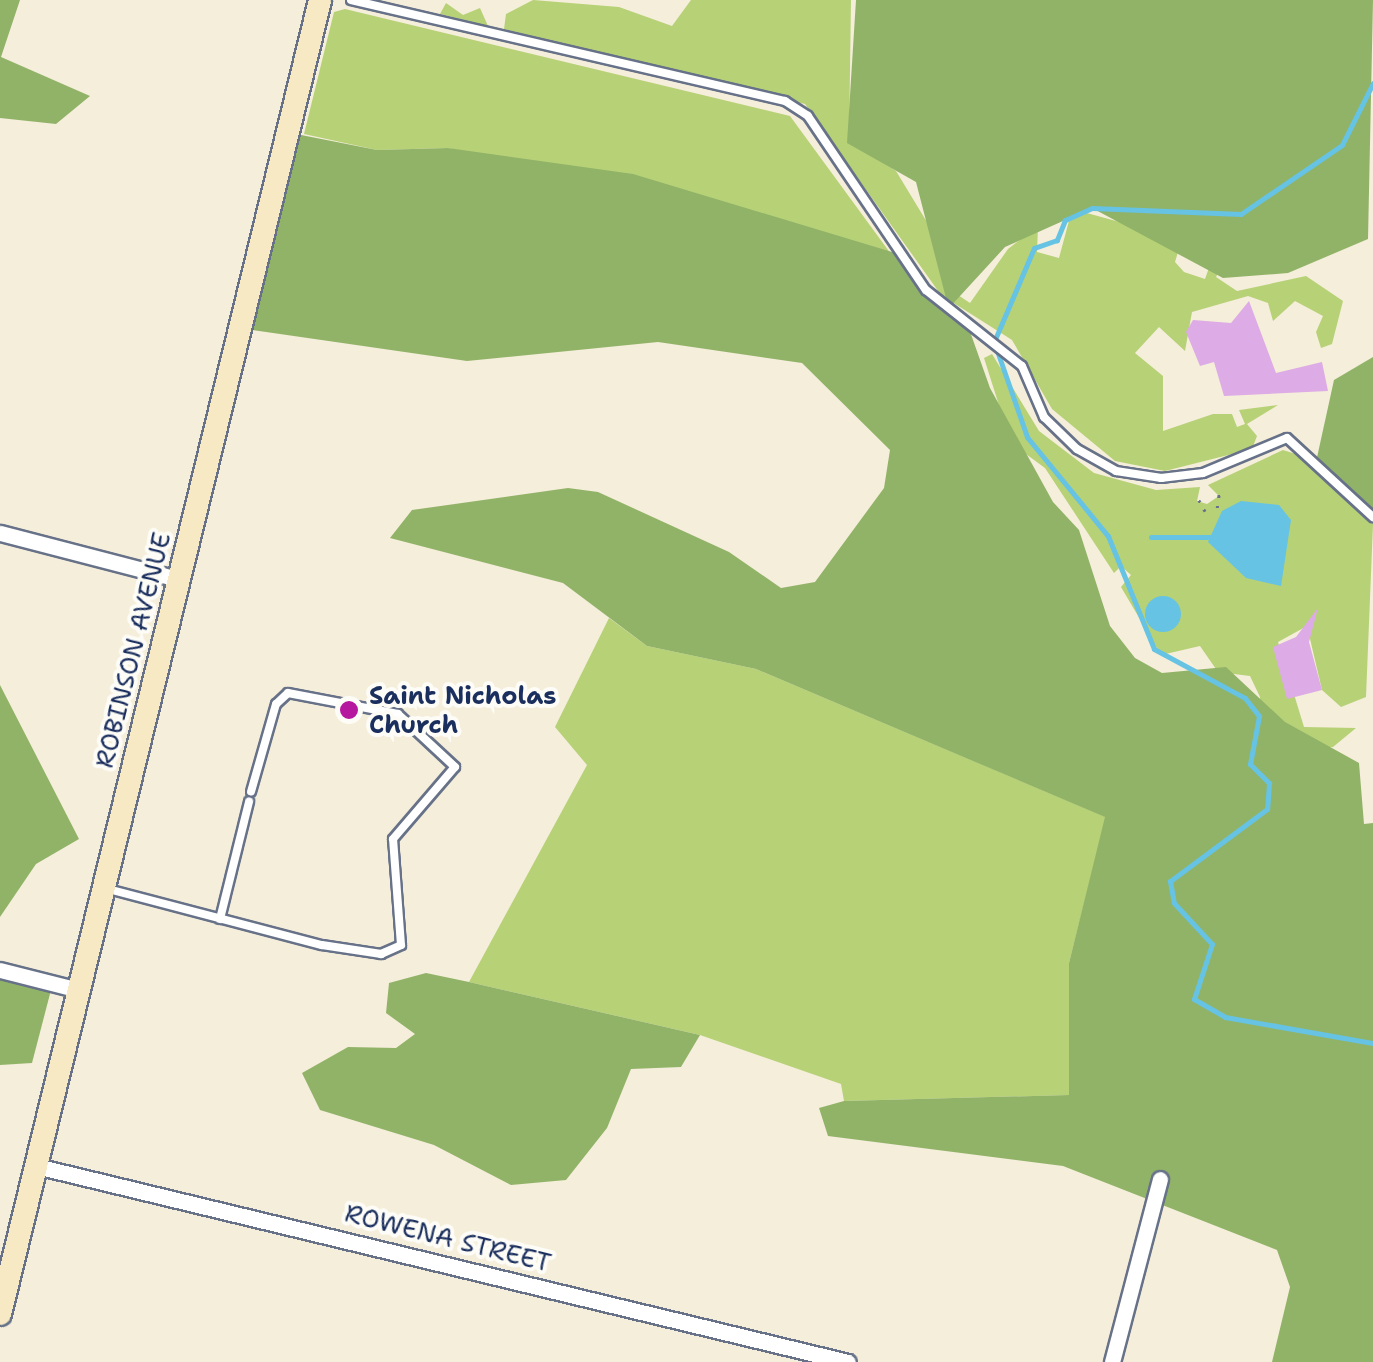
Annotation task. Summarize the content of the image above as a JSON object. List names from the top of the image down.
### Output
{
  "streets": {
    "main road": ["ROBINSON AVENUE"],
    "street": ["ROWENA STREET"]
  },
  "crossings": [
    ["ROBINSON AVENUE", "ROWENA STREET"]
  ],
  "places": ["Saint Nicholas Church"]
}
